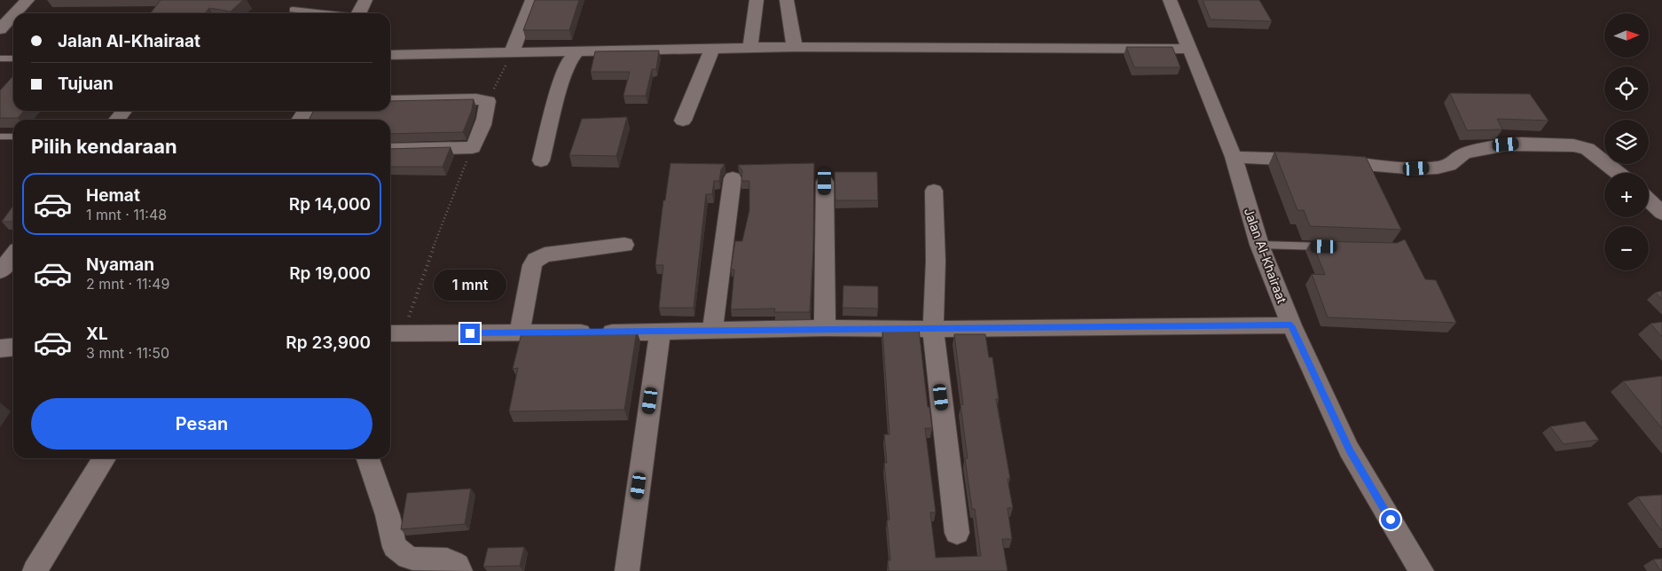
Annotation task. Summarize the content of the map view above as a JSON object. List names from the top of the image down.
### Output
{
  "streets": {
    "street": ["Jalan Al-Khairaat"]
  },
  "north": "right",
  "page": {
    "map_buttons": ["+", "−"],
    "banner": ["Jalan Al-Khairaat", "Tujuan"],
    "heading": "Pilih kendaraan",
    "list": [
      {
        "name": "Hemat",
        "note": "1 mnt · 11:48",
        "value": "Rp 14,000"
      },
      {
        "name": "Nyaman",
        "note": "2 mnt · 11:49",
        "value": "Rp 19,000"
      },
      {
        "name": "XL",
        "note": "3 mnt · 11:50",
        "value": "Rp 23,900"
      }
    ],
    "bubble": "1 mnt",
    "buttons": "Pesan"
  }
}
